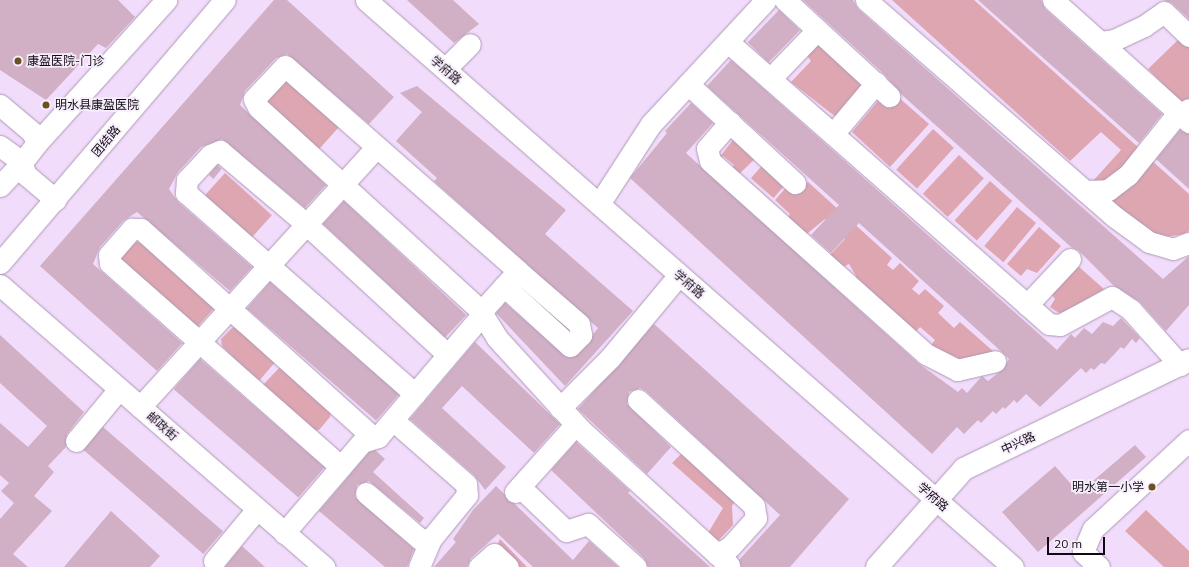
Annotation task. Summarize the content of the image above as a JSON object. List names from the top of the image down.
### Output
{
  "streets": {
    "main road": ["中兴路"],
    "street": ["学府路", "团结路", "邮政街"]
  },
  "crossings": [
    ["学府路", "中兴路"]
  ],
  "places": ["康盈医院-门诊", "明水县康盈医院", "明水第一小学"],
  "scale_bar": "20 m"
}
